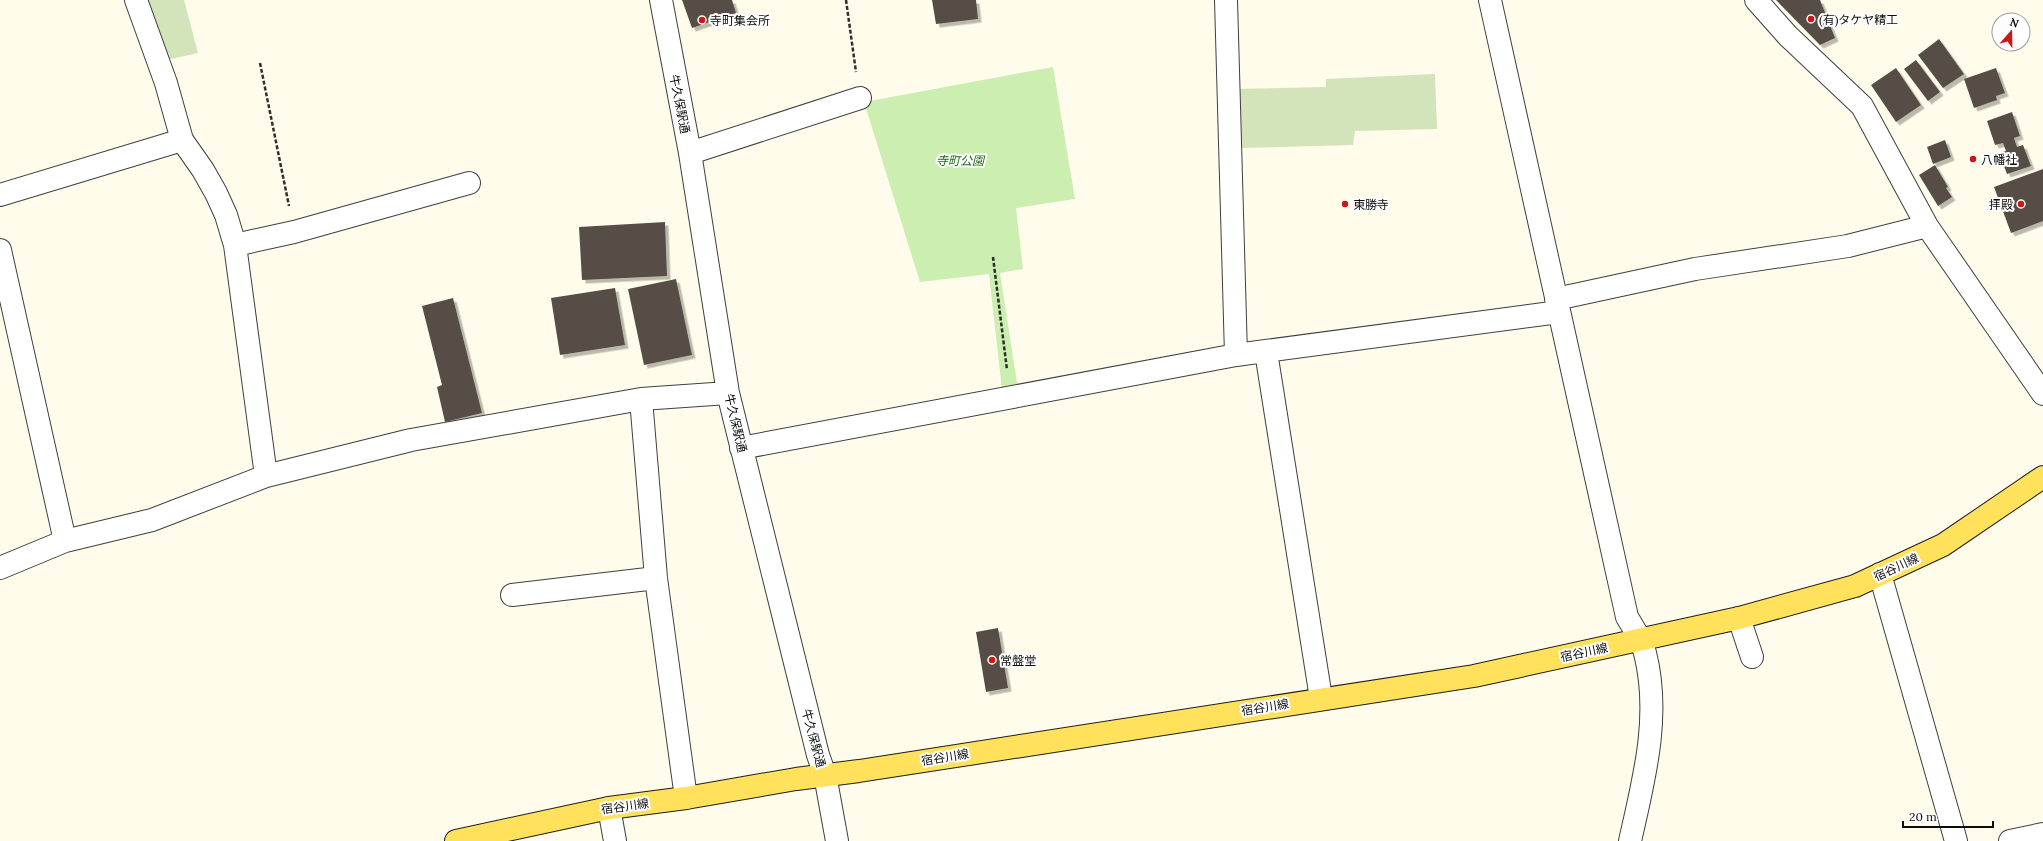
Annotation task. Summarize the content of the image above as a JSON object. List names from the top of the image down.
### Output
{
  "streets": {
    "main road": ["宿谷川線"],
    "street": ["牛久保駅通"]
  },
  "crossings": [
    ["牛久保駅通", "宿谷川線"]
  ],
  "parks": ["寺町公園"],
  "places": [
    "(有)タケヤ精工",
    "寺町集会所",
    "八幡社",
    "東勝寺",
    "拝殿",
    "常盤堂"
  ],
  "scale_bar": "20 m",
  "north": "top"
}
